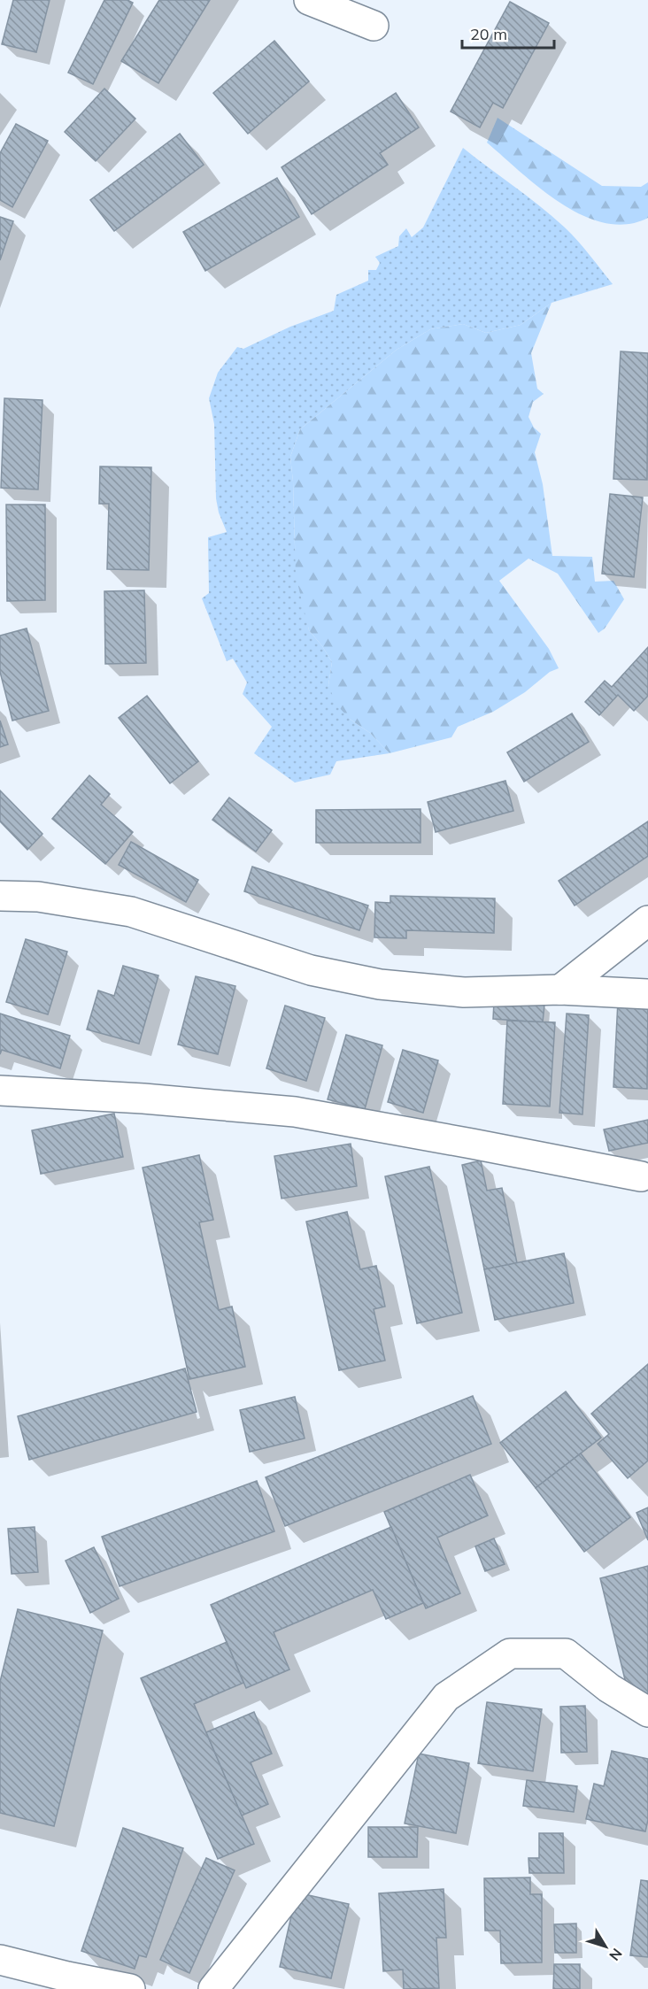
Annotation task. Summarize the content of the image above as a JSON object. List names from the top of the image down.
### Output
{
  "scale_bar": "20 m",
  "north": "bottom right"
}
